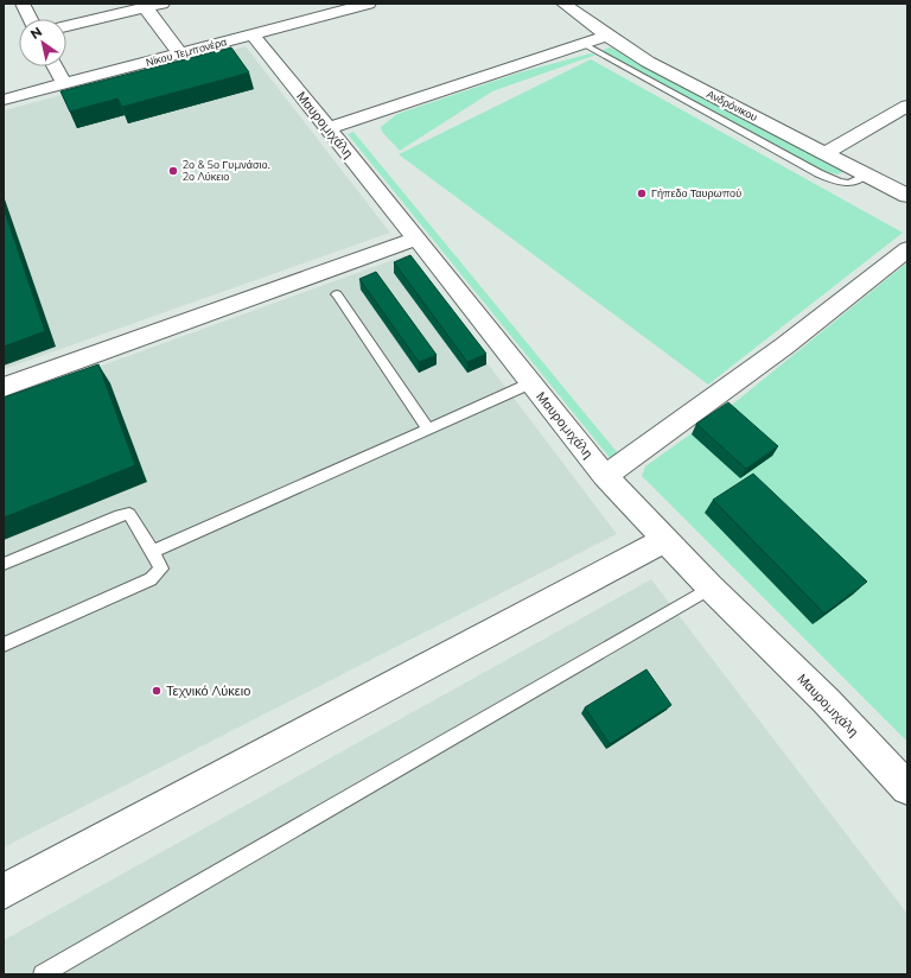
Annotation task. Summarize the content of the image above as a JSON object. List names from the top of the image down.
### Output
{
  "streets": {
    "street": ["Νίκου Τεμπονέρα", "Ανδρόνικου", "Μαυρομιχάλη"]
  },
  "crossings": [
    ["Νίκου Τεμπονέρα", "Μαυρομιχάλη"]
  ],
  "places": ["2ο & 5ο Γυμνάσιο. 2ο Λύκειο", "Γήπεδο Ταυρωπού", "Τεχνικό Λύκειο"],
  "north": "top left"
}
